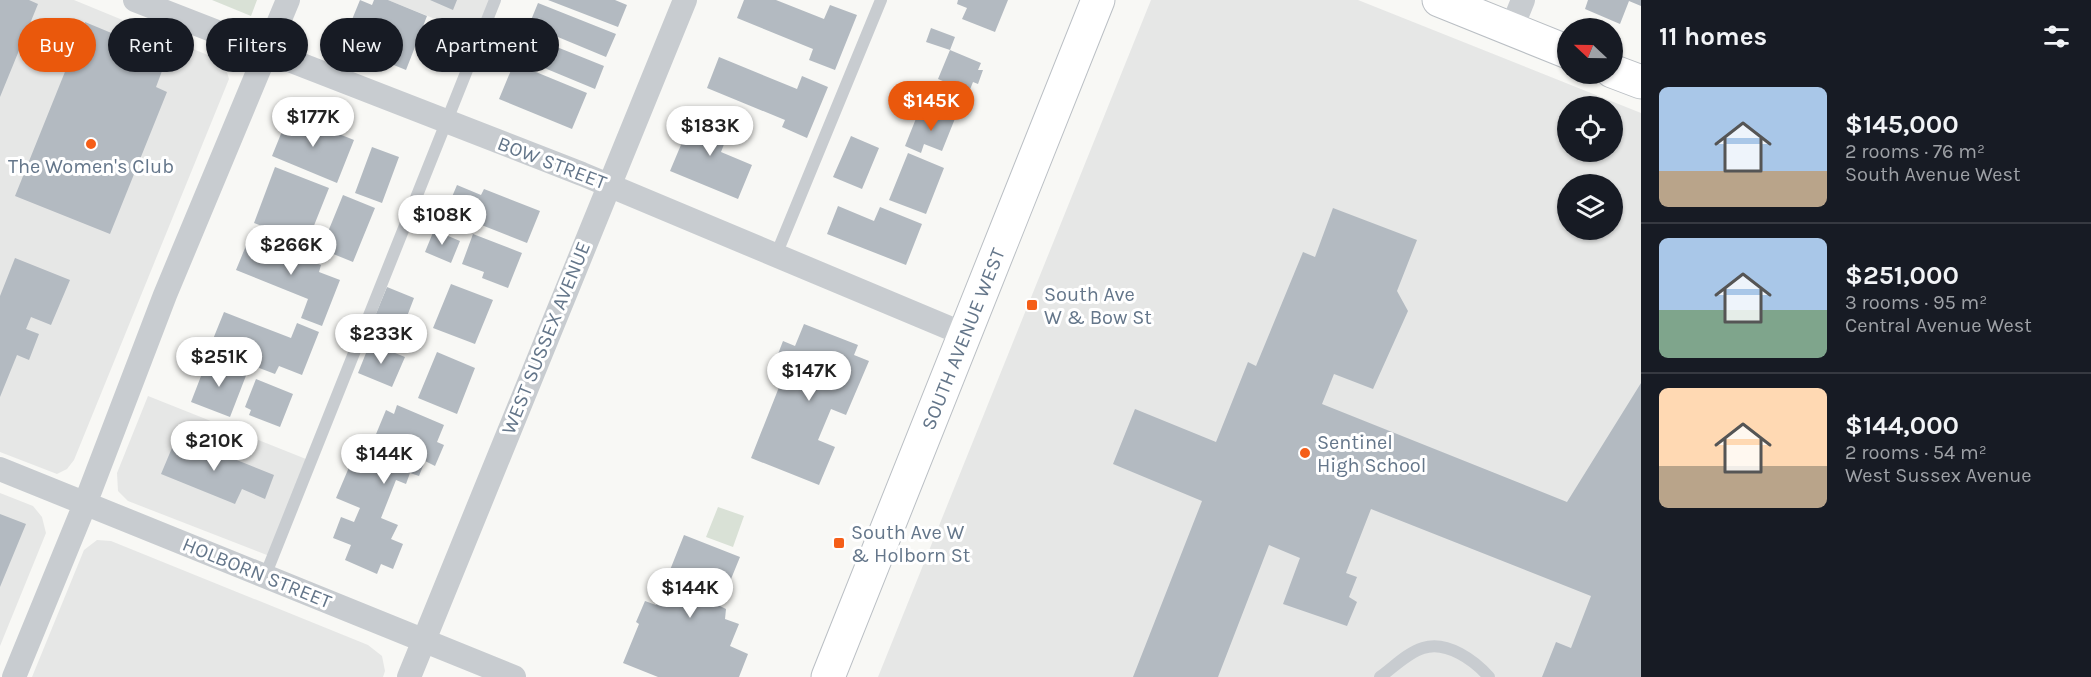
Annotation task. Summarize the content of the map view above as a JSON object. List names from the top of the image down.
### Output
{
  "streets": {
    "street": [
      "BOW STREET",
      "WEST SUSSEX AVENUE",
      "SOUTH AVENUE WEST",
      "HOLBORN STREET"
    ]
  },
  "crossings": [
    ["BOW STREET", "WEST SUSSEX AVENUE"],
    ["BOW STREET", "SOUTH AVENUE WEST"],
    ["WEST SUSSEX AVENUE", "HOLBORN STREET"]
  ],
  "places": {
    "other": ["The Women's Club", "Sentinel High School"],
    "transit": ["South Ave W & Bow St", "South Ave W & Holborn St"]
  },
  "north": "left",
  "page": {
    "heading": "11 homes",
    "chip": [
      "Buy",
      "Rent",
      "Filters",
      "New",
      "Apartment"
    ],
    "list": [
      {
        "name": "$145,000",
        "note": "2 rooms · 76 m² · South Avenue West"
      },
      {
        "name": "$251,000",
        "note": "3 rooms · 95 m² · Central Avenue West"
      },
      {
        "name": "$144,000",
        "note": "2 rooms · 54 m² · West Sussex Avenue"
      }
    ],
    "price": [
      "$145K",
      "$177K",
      "$183K",
      "$108K",
      "$266K",
      "$233K",
      "$251K",
      "$147K",
      "$210K",
      "$144K",
      "$144K"
    ]
  }
}
